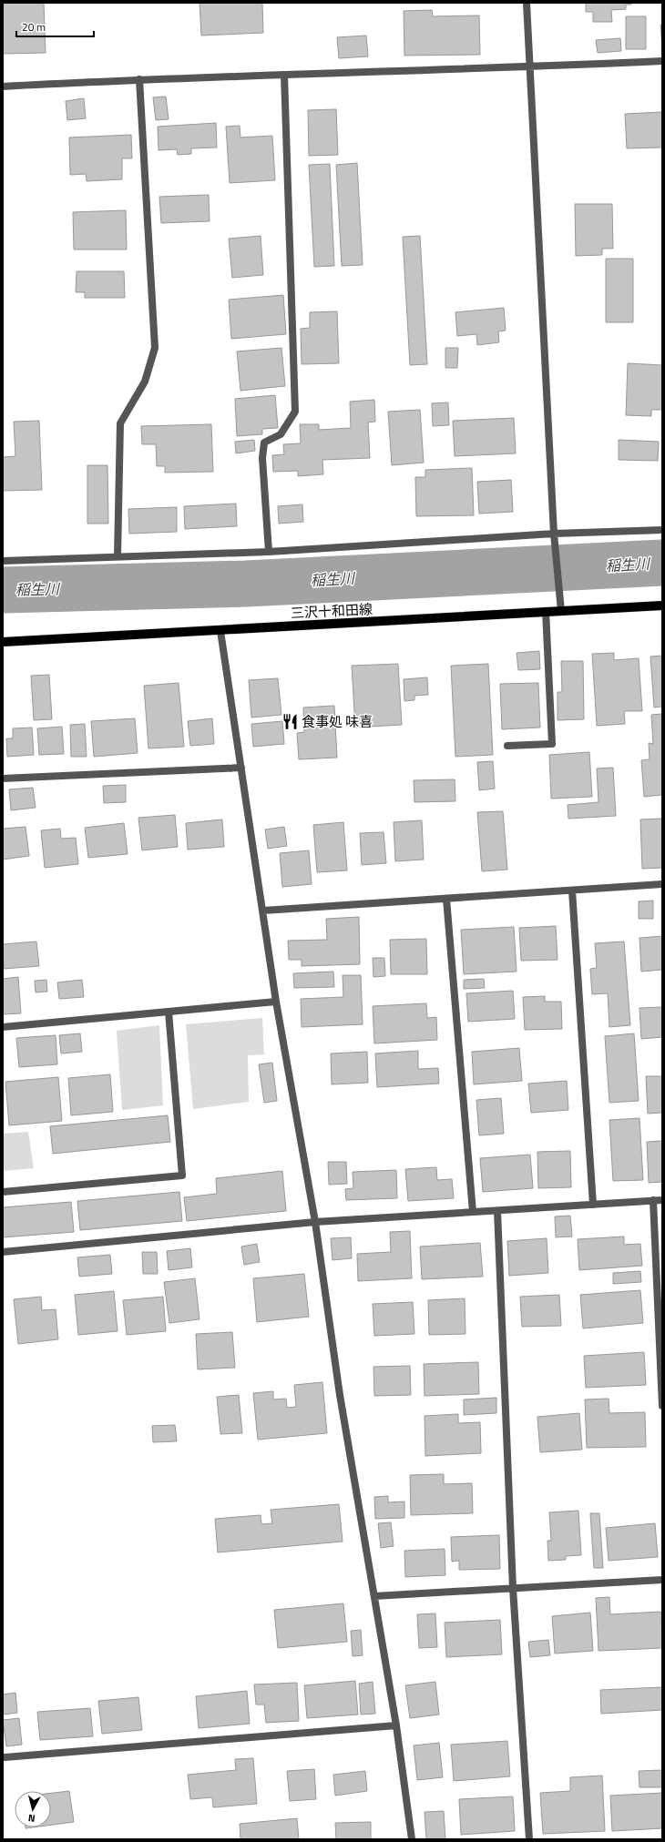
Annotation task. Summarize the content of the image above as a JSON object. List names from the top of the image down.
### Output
{
  "streets": {
    "main road": ["三沢十和田線"]
  },
  "water": ["稲生川"],
  "places": {
    "restaurant": ["食事処 味喜"]
  },
  "scale_bar": "20 m",
  "north": "bottom"
}
